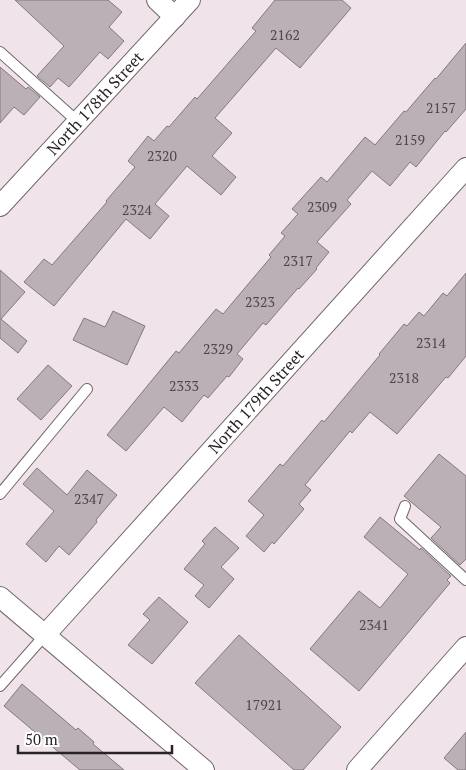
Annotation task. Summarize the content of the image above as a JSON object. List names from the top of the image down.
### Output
{
  "streets": {
    "street": ["North 178th Street", "North 179th Street"]
  },
  "house_numbers": [
    "2162",
    "2157",
    "2159",
    "2320",
    "2309",
    "2324",
    "2317",
    "2323",
    "2314",
    "2329",
    "2318",
    "2333",
    "2347",
    "2341",
    "17921"
  ],
  "scale_bar": "50 m"
}
